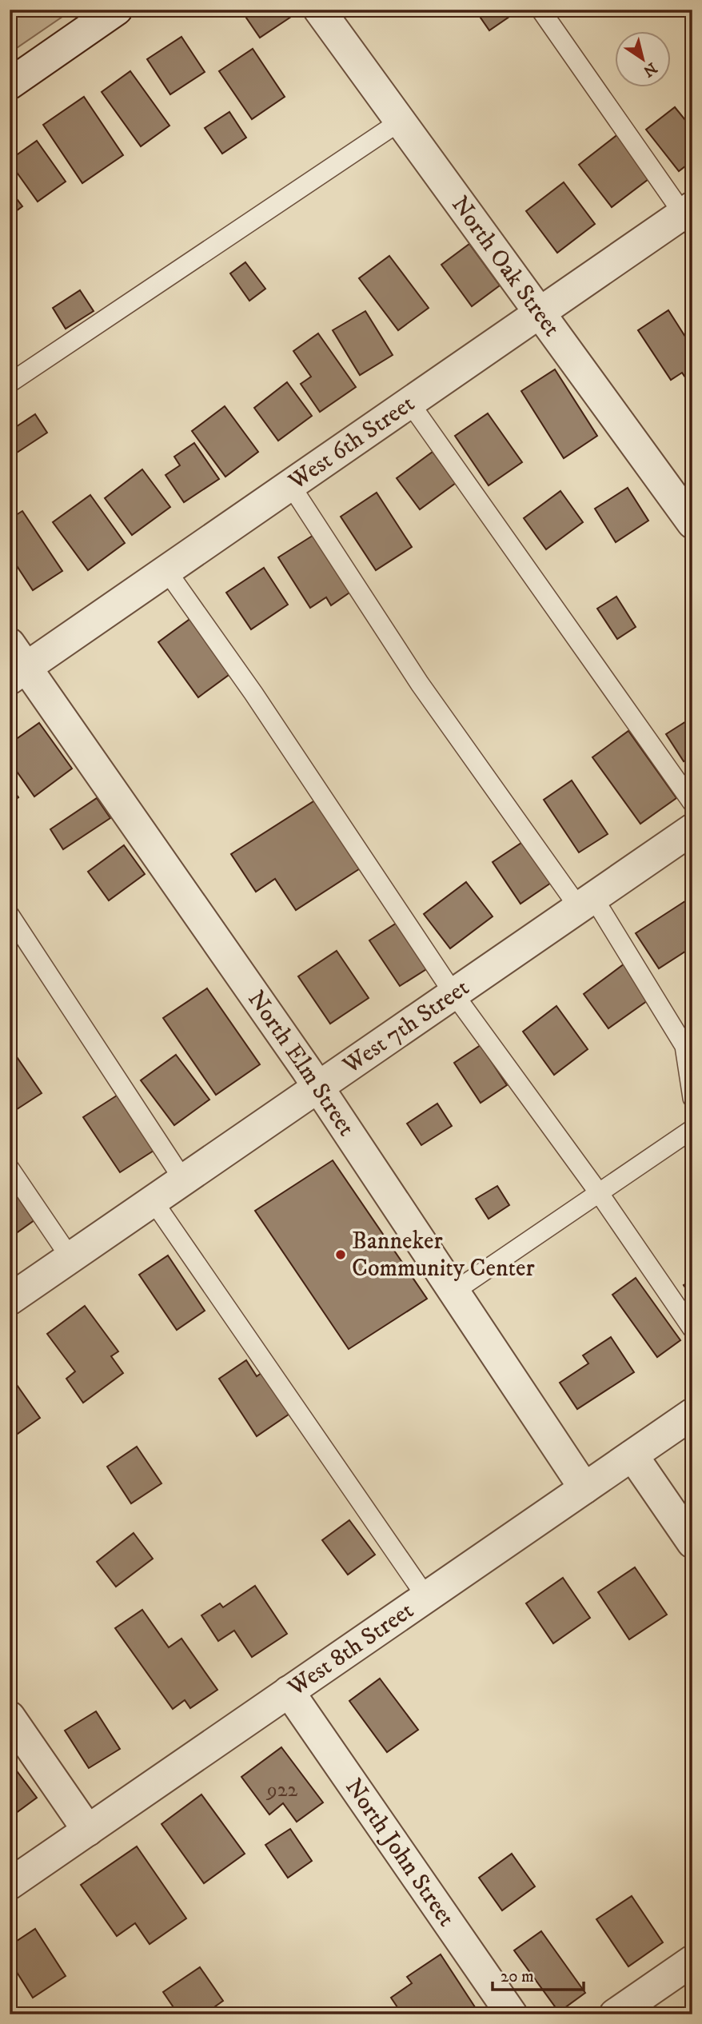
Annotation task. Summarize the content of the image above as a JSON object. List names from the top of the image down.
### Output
{
  "streets": {
    "street": [
      "North Oak Street",
      "West 6th Street",
      "West 7th Street",
      "North Elm Street",
      "West 8th Street",
      "North John Street"
    ]
  },
  "crossings": [
    ["North Oak Street", "West 6th Street"],
    ["West 6th Street", "North Elm Street"],
    ["West 7th Street", "North Elm Street"],
    ["North Elm Street", "West 8th Street"],
    ["West 8th Street", "North John Street"]
  ],
  "places": ["Banneker Community Center"],
  "house_numbers": ["922"],
  "scale_bar": "20 m",
  "north": "bottom right"
}
